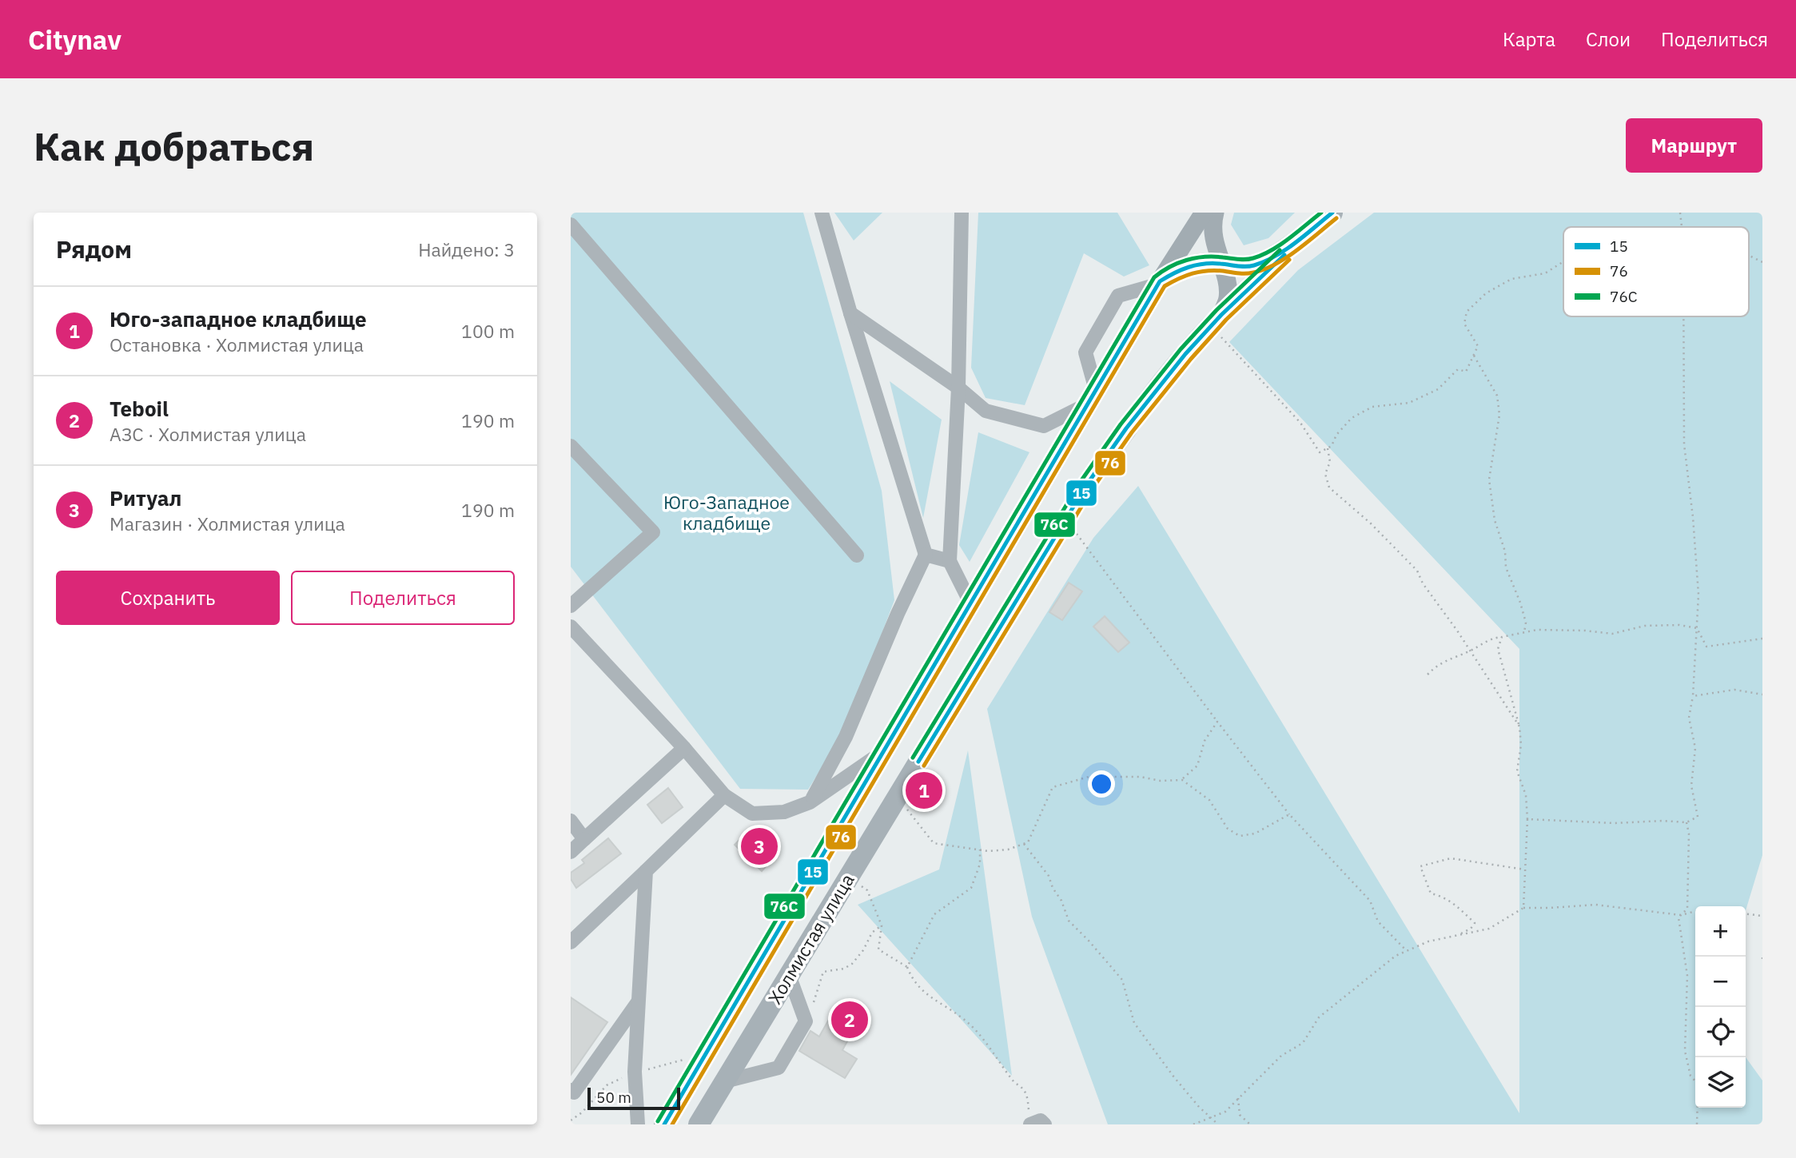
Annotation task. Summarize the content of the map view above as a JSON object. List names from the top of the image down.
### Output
{
  "streets": {
    "highway": ["Холмистая улица"]
  },
  "parks": ["Юго-Западное кладбище"],
  "lines": ["transit line 15", "transit line 76С", "transit line 76"],
  "legend": ["15", "76", "76С"],
  "scale_bar": "50 m",
  "page": {
    "header": "Citynav",
    "nav": ["Карта", "Слои", "Поделиться"],
    "buttons": [
      "Маршрут",
      ["Сохранить", "Поделиться"]
    ],
    "title": "Как добраться",
    "heading": ["Рядом", "Найдено: 3"],
    "list": [
      {
        "mark": "1",
        "name": "Юго-западное кладбище",
        "note": "Остановка · Холмистая улица",
        "value": "100 m"
      },
      {
        "mark": "2",
        "name": "Teboil",
        "note": "АЗС · Холмистая улица",
        "value": "190 m"
      },
      {
        "mark": "3",
        "name": "Ритуал",
        "note": "Магазин · Холмистая улица",
        "value": "190 m"
      }
    ],
    "pins": ["1", "3", "2"],
    "map_buttons": ["+", "−"],
    "scale": "50 m"
  }
}
